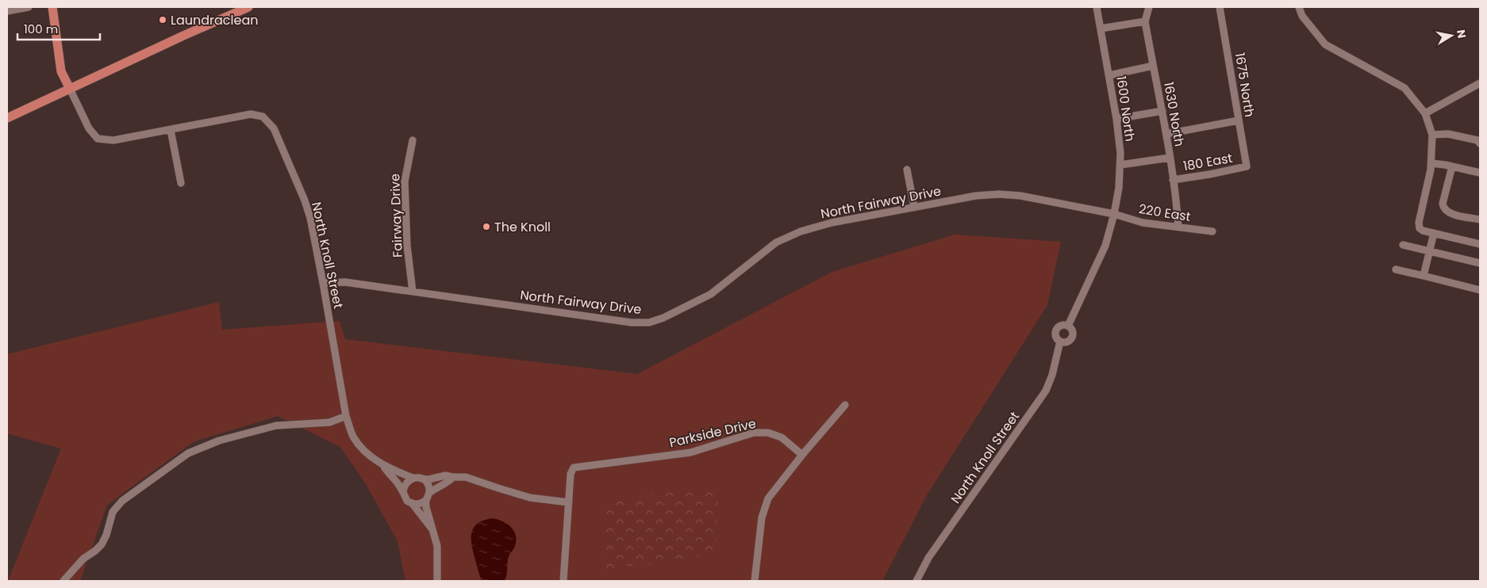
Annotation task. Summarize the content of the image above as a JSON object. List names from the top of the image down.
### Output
{
  "streets": {
    "street": [
      "1675 North",
      "1600 North",
      "1630 North",
      "180 East",
      "North Fairway Drive",
      "220 East",
      "Fairway Drive",
      "North Knoll Street",
      "Parkside Drive"
    ]
  },
  "crossings": [
    ["1675 North", "180 East"],
    ["1600 North", "North Fairway Drive"],
    ["1600 North", "220 East"],
    ["1600 North", "North Knoll Street"],
    ["1630 North", "180 East"],
    ["1630 North", "220 East"],
    ["North Fairway Drive", "220 East"],
    ["North Fairway Drive", "Fairway Drive"],
    ["North Fairway Drive", "North Knoll Street"],
    ["220 East", "North Knoll Street"],
    ["North Knoll Street", "Parkside Drive"]
  ],
  "places": ["Laundraclean", "The Knoll"],
  "scale_bar": "100 m",
  "north": "right"
}
